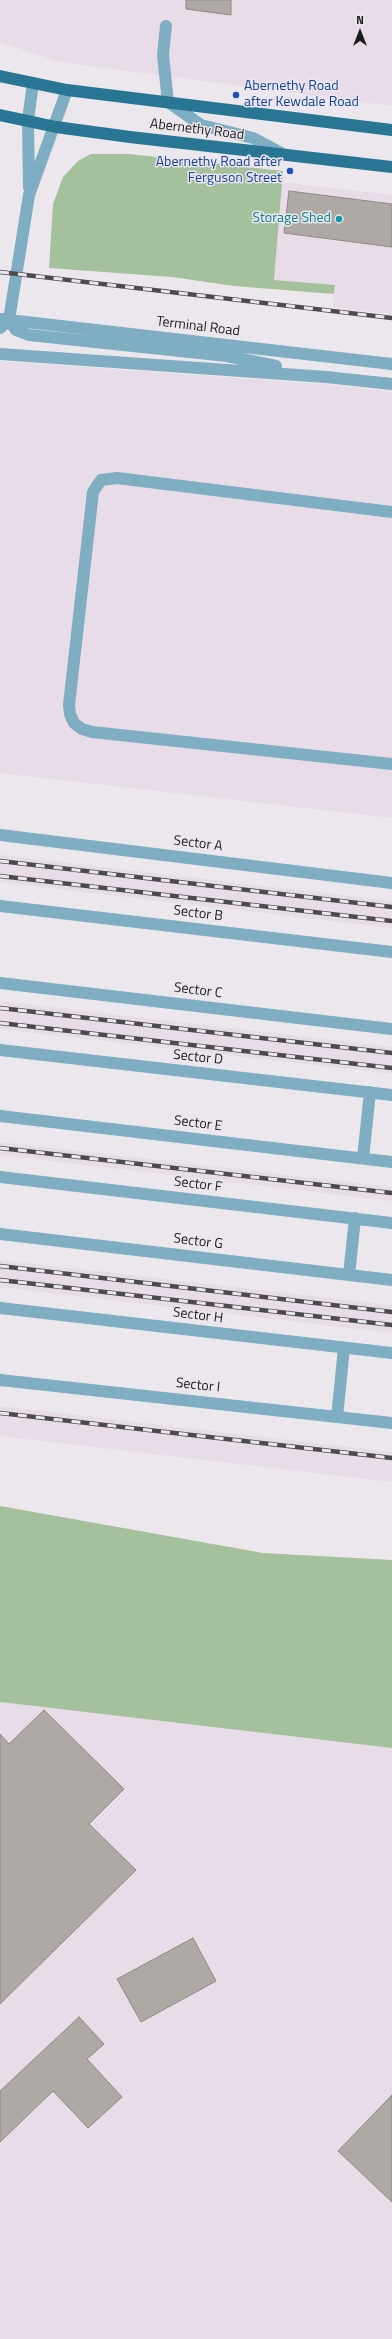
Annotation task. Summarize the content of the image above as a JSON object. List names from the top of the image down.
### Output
{
  "streets": {
    "main road": ["Abernethy Road"],
    "street": [
      "Terminal Road",
      "Sector A",
      "Sector B",
      "Sector C",
      "Sector D",
      "Sector E",
      "Sector F",
      "Sector G",
      "Sector H",
      "Sector I"
    ]
  },
  "places": ["Abernethy Road after Kewdale Road", "Abernethy Road after Ferguson Street", "Storage Shed"],
  "north": "top"
}
